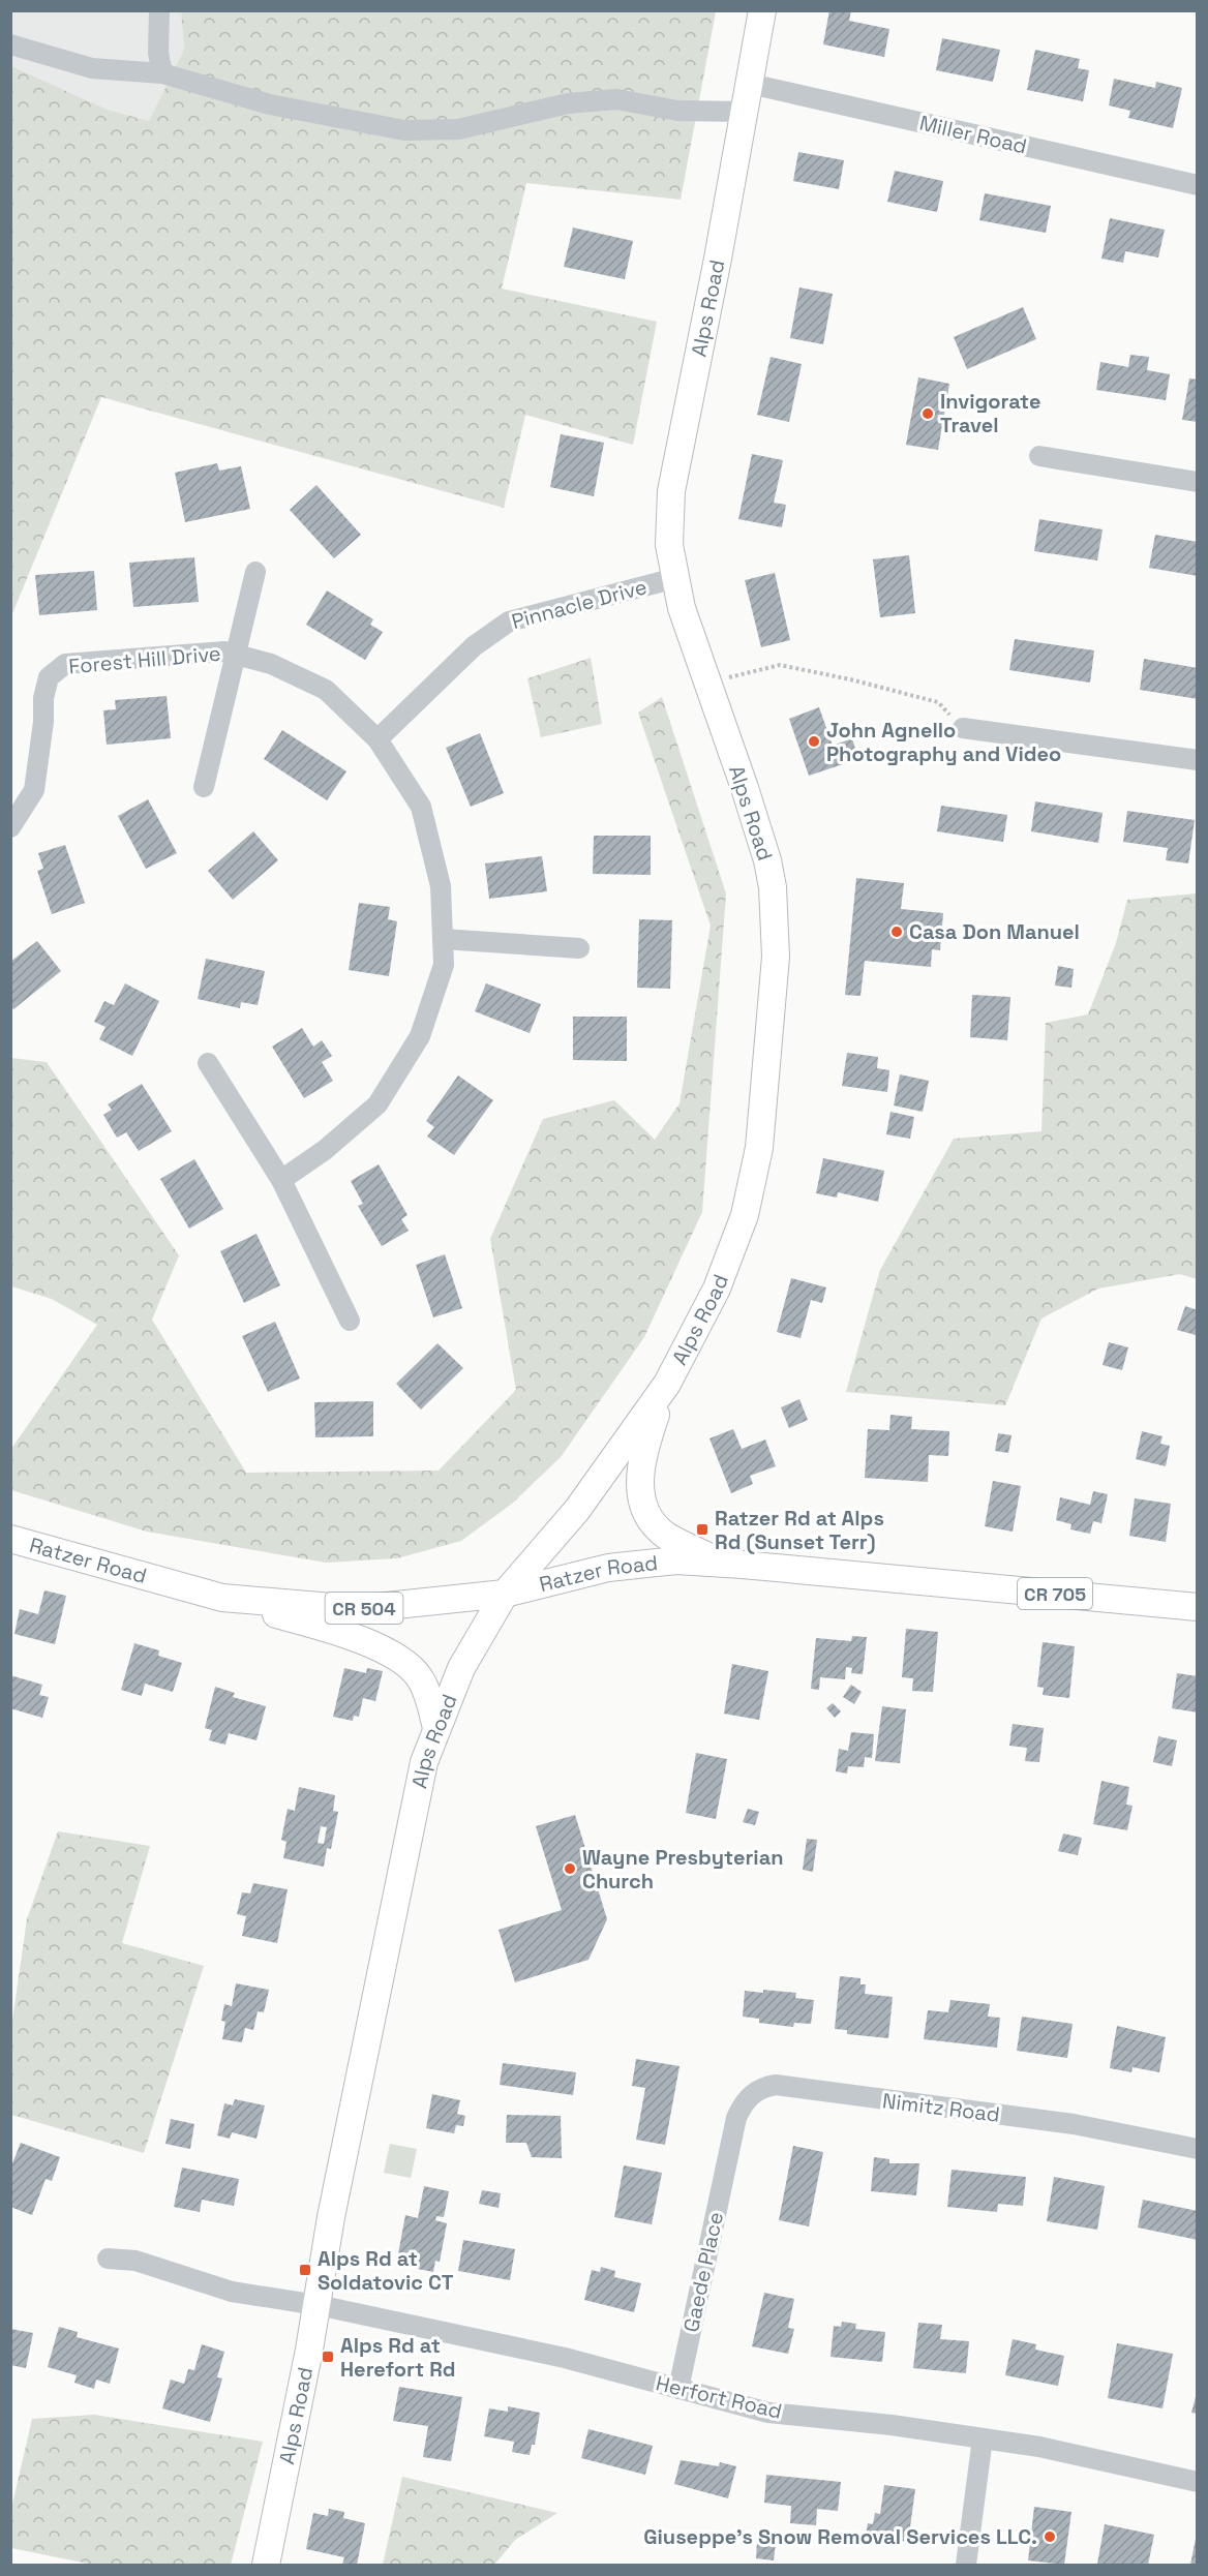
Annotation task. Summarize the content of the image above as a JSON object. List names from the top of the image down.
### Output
{
  "streets": {
    "main road": [
      "Alps Road",
      "Ratzer Road",
      "CR 705",
      "CR 504"
    ],
    "street": [
      "Miller Road",
      "Pinnacle Drive",
      "Forest Hill Drive",
      "Nimitz Road",
      "Gaede Place",
      "Herfort Road"
    ]
  },
  "crossings": [
    ["Miller Road", "Alps Road"],
    ["Alps Road", "Pinnacle Drive"],
    ["Alps Road", "Ratzer Road"],
    ["Alps Road", "Herfort Road"],
    ["Pinnacle Drive", "Forest Hill Drive"],
    ["Nimitz Road", "Gaede Place"],
    ["Gaede Place", "Herfort Road"]
  ],
  "places": {
    "other": [
      "Invigorate Travel",
      "John Agnello Photography and Video",
      "Casa Don Manuel",
      "Wayne Presbyterian Church",
      "Giuseppe's Snow Removal Services LLC."
    ],
    "transit": ["Ratzer Rd at Alps Rd (Sunset Terr)", "Alps Rd at Soldatovic CT", "Alps Rd at Herefort Rd"]
  }
}
